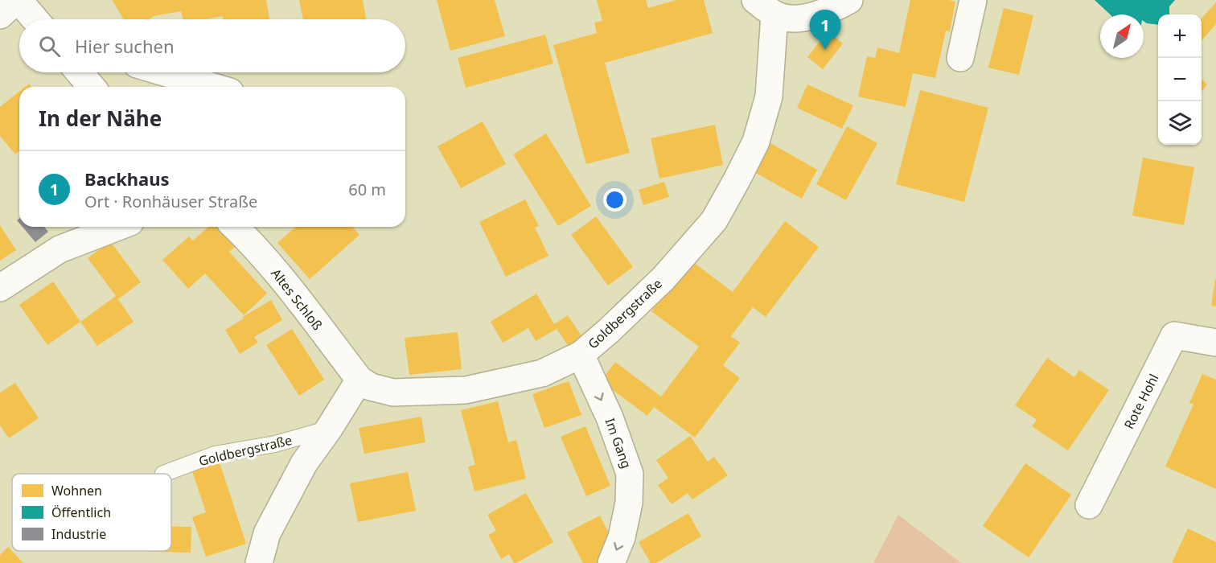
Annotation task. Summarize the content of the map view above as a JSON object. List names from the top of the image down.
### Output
{
  "streets": {
    "street": [
      "Altes Schloß",
      "Goldbergstraße",
      "Rote Hohl",
      "Im Gang"
    ]
  },
  "crossings": [
    ["Altes Schloß", "Goldbergstraße"],
    ["Goldbergstraße", "Im Gang"]
  ],
  "one_way": ["Im Gang"],
  "legend": ["Wohnen", "Öffentlich", "Industrie"],
  "north": "top right",
  "page": {
    "pins": "1",
    "map_buttons": ["+", "−"],
    "search": "Hier suchen",
    "heading": "In der Nähe",
    "list": [
      {
        "mark": "1",
        "name": "Backhaus",
        "note": "Ort · Ronhäuser Straße",
        "value": "60 m"
      }
    ]
  }
}
